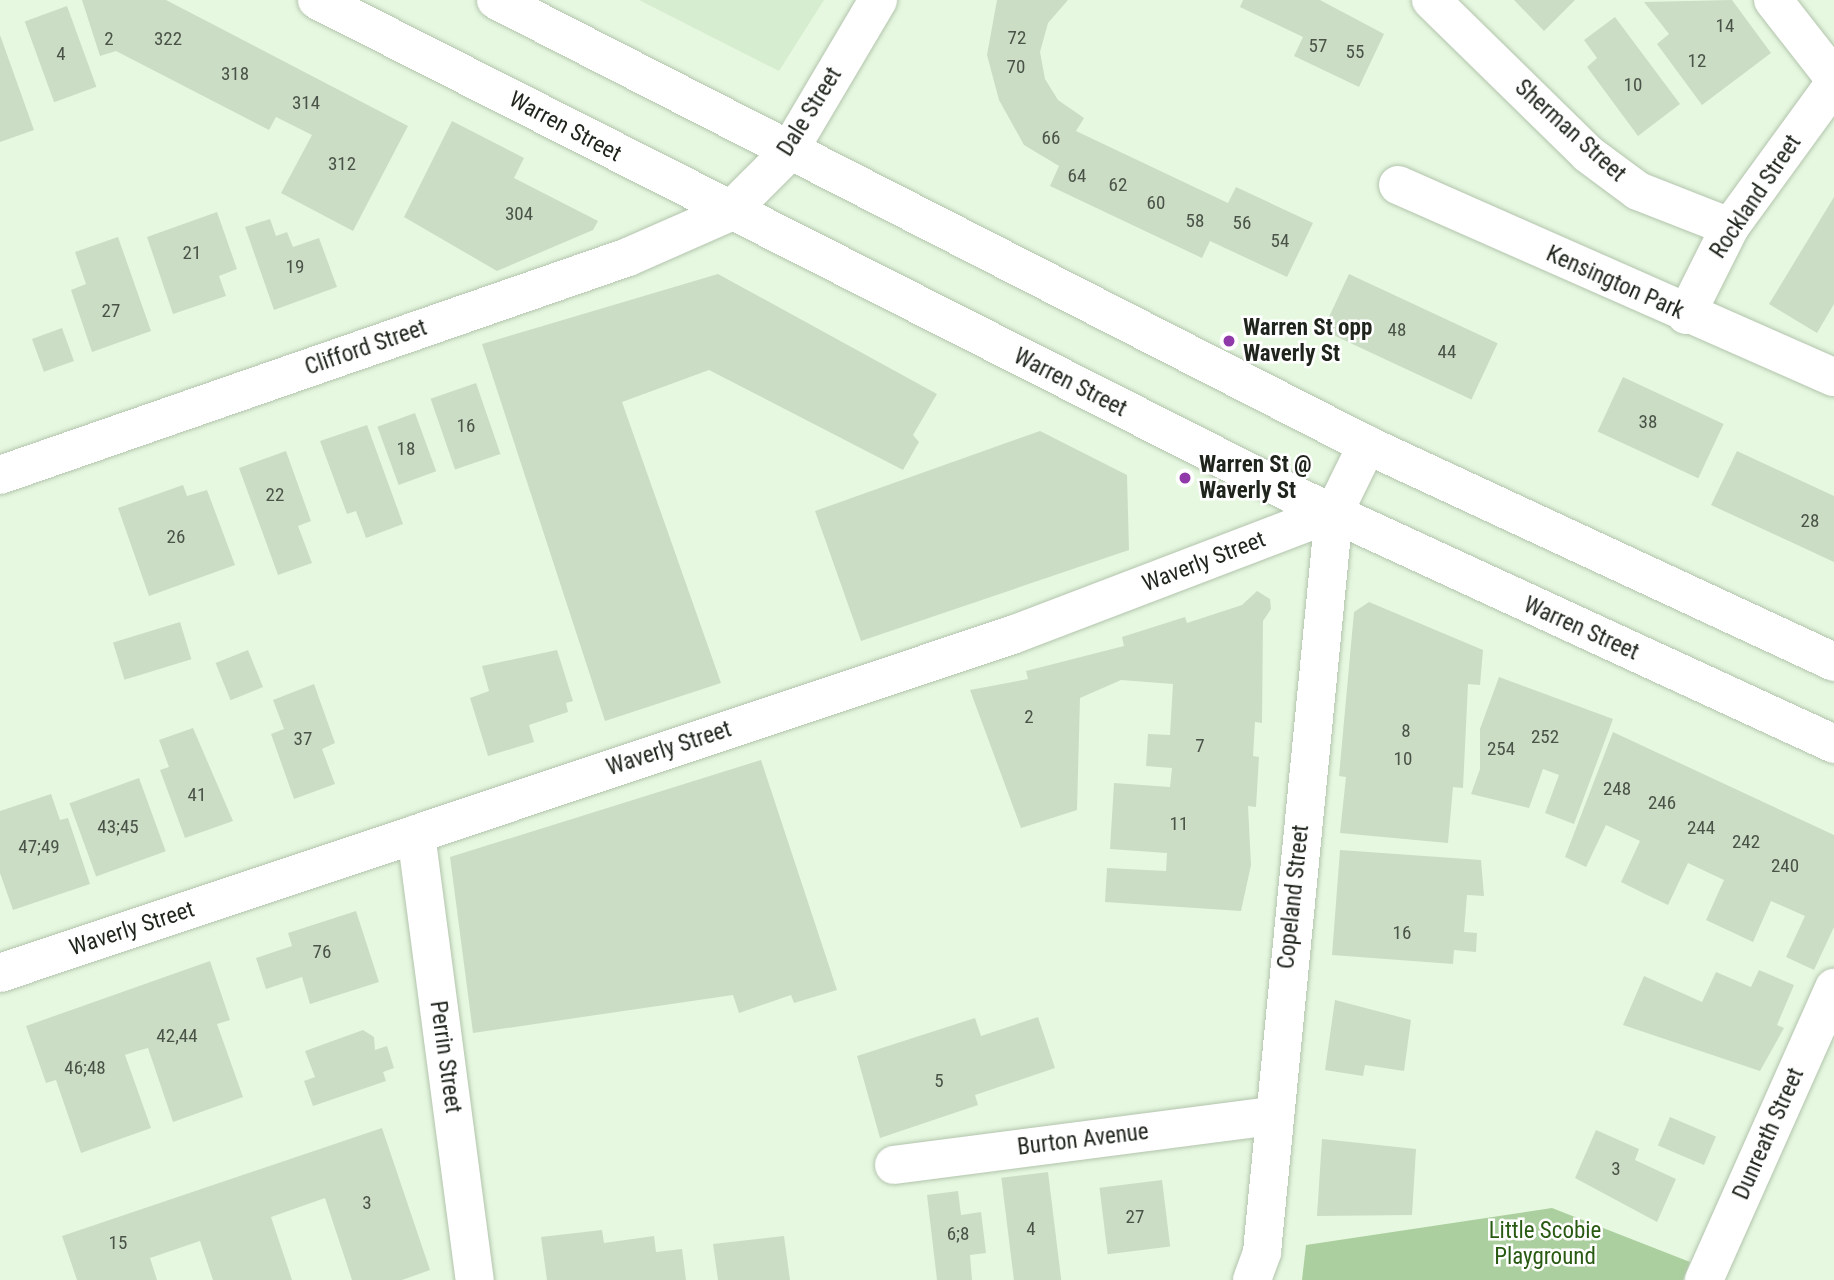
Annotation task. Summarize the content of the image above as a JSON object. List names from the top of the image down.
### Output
{
  "streets": {
    "street": [
      "Dale Street",
      "Warren Street",
      "Sherman Street",
      "Rockland Street",
      "Kensington Park",
      "Clifford Street",
      "Waverly Street",
      "Copeland Street",
      "Perrin Street",
      "Dunreath Street",
      "Burton Avenue"
    ]
  },
  "crossings": [
    ["Dale Street", "Warren Street"],
    ["Dale Street", "Clifford Street"],
    ["Warren Street", "Clifford Street"],
    ["Warren Street", "Waverly Street"],
    ["Warren Street", "Copeland Street"],
    ["Sherman Street", "Rockland Street"],
    ["Rockland Street", "Kensington Park"],
    ["Waverly Street", "Copeland Street"],
    ["Waverly Street", "Perrin Street"],
    ["Copeland Street", "Burton Avenue"]
  ],
  "parks": ["Little Scobie Playground"],
  "places": ["Warren St opp Waverly St", "Warren St @ Waverly St"],
  "house_numbers": [
    "14",
    "72",
    "2",
    "322",
    "57",
    "55",
    "4",
    "12",
    "70",
    "318",
    "10",
    "314",
    "66",
    "312",
    "64",
    "62",
    "60",
    "304",
    "58",
    "56",
    "54",
    "21",
    "19",
    "27",
    "48",
    "44",
    "38",
    "16",
    "18",
    "22",
    "28",
    "26",
    "2",
    "8",
    "252",
    "37",
    "7",
    "254",
    "10",
    "248",
    "41",
    "246",
    "11",
    "43;45",
    "244",
    "242",
    "47;49",
    "240",
    "16",
    "76",
    "42,44",
    "46;48",
    "5",
    "3",
    "3",
    "27",
    "4",
    "6;8",
    "15"
  ]
}
